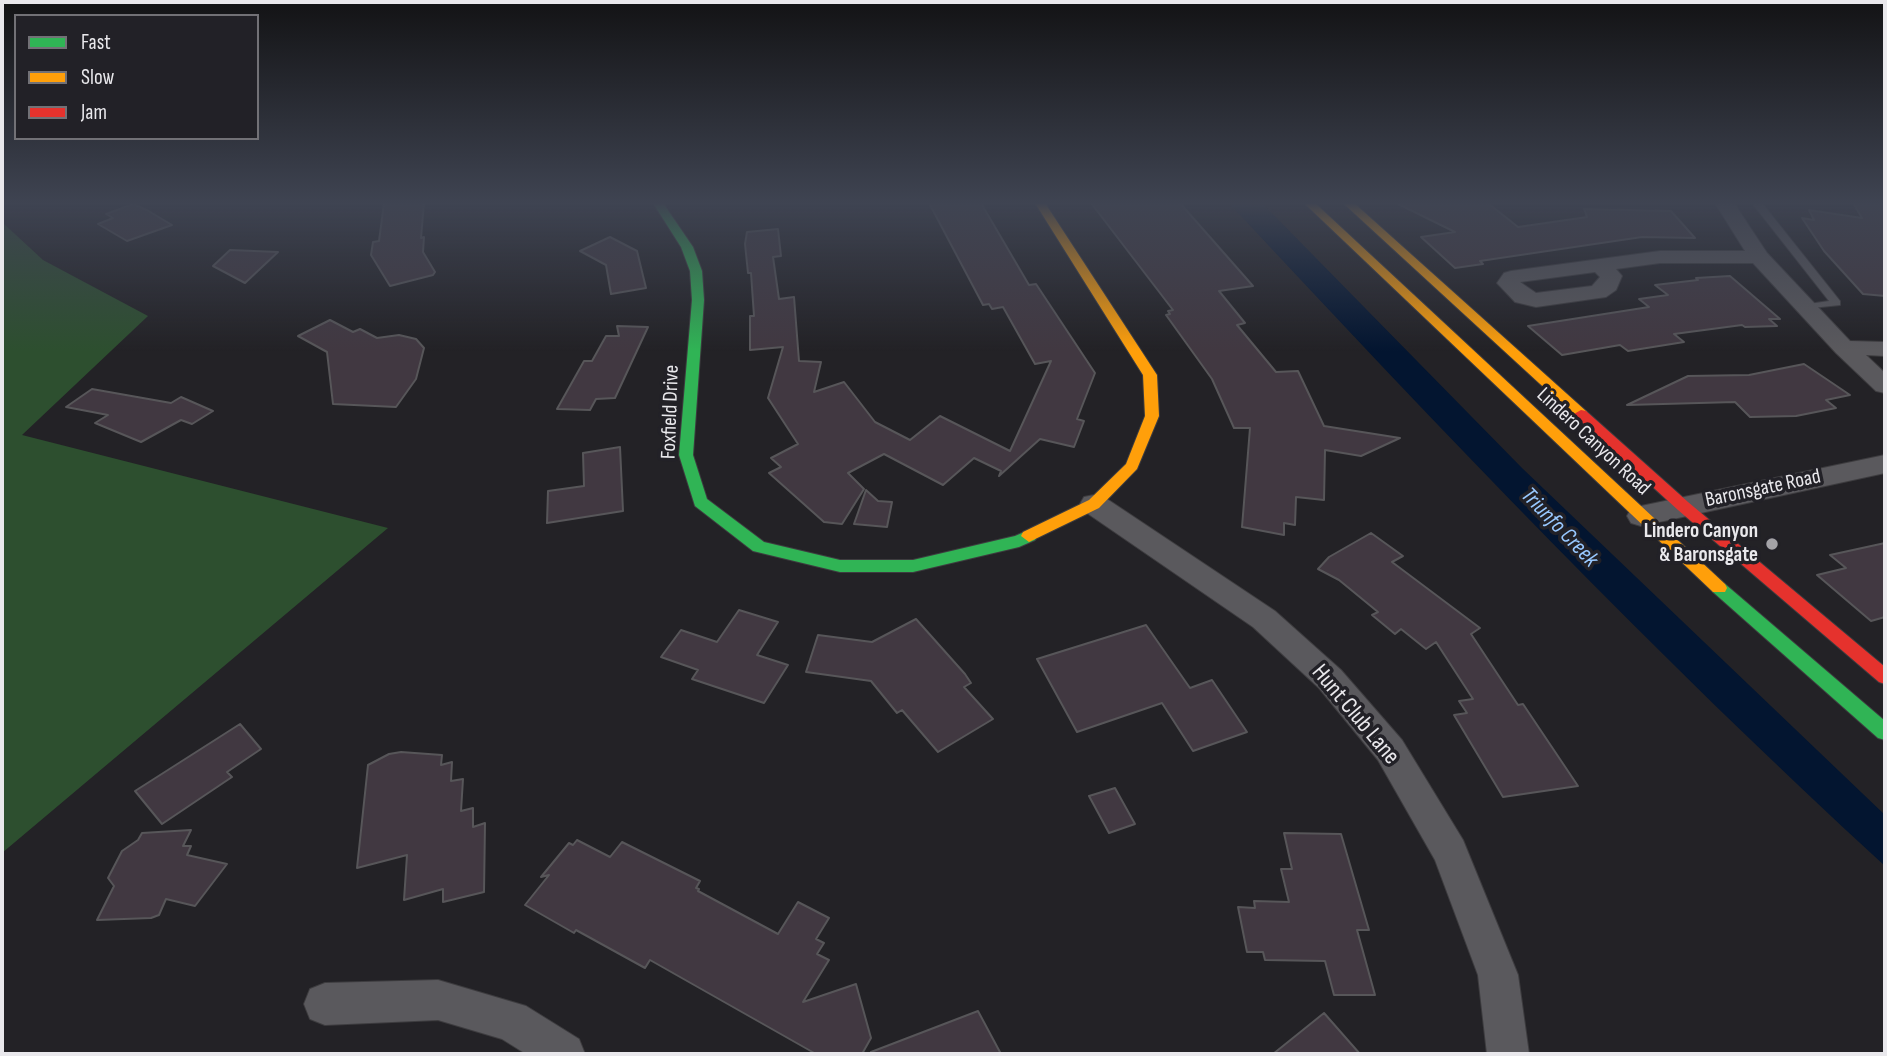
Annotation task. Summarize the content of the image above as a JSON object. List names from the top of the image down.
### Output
{
  "streets": {
    "street": [
      "Foxfield Drive",
      "Lindero Canyon Road",
      "Baronsgate Road",
      "Hunt Club Lane"
    ]
  },
  "crossings": [
    ["Foxfield Drive", "Hunt Club Lane"],
    ["Lindero Canyon Road", "Baronsgate Road"]
  ],
  "water": ["Triunfo Creek"],
  "places": ["Lindero Canyon & Baronsgate"],
  "legend": ["Fast", "Slow", "Jam"]
}
